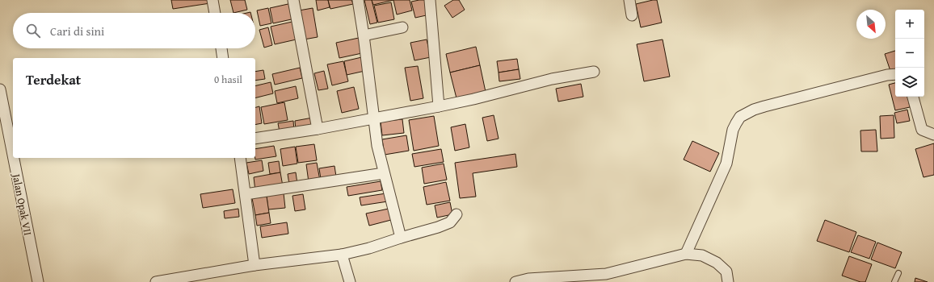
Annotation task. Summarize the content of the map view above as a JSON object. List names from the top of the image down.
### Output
{
  "streets": {
    "street": ["Jalan Opak VII"]
  },
  "north": "bottom right",
  "page": {
    "map_buttons": ["+", "−"],
    "search": "Cari di sini",
    "heading": ["Terdekat", "0 hasil"]
  }
}
